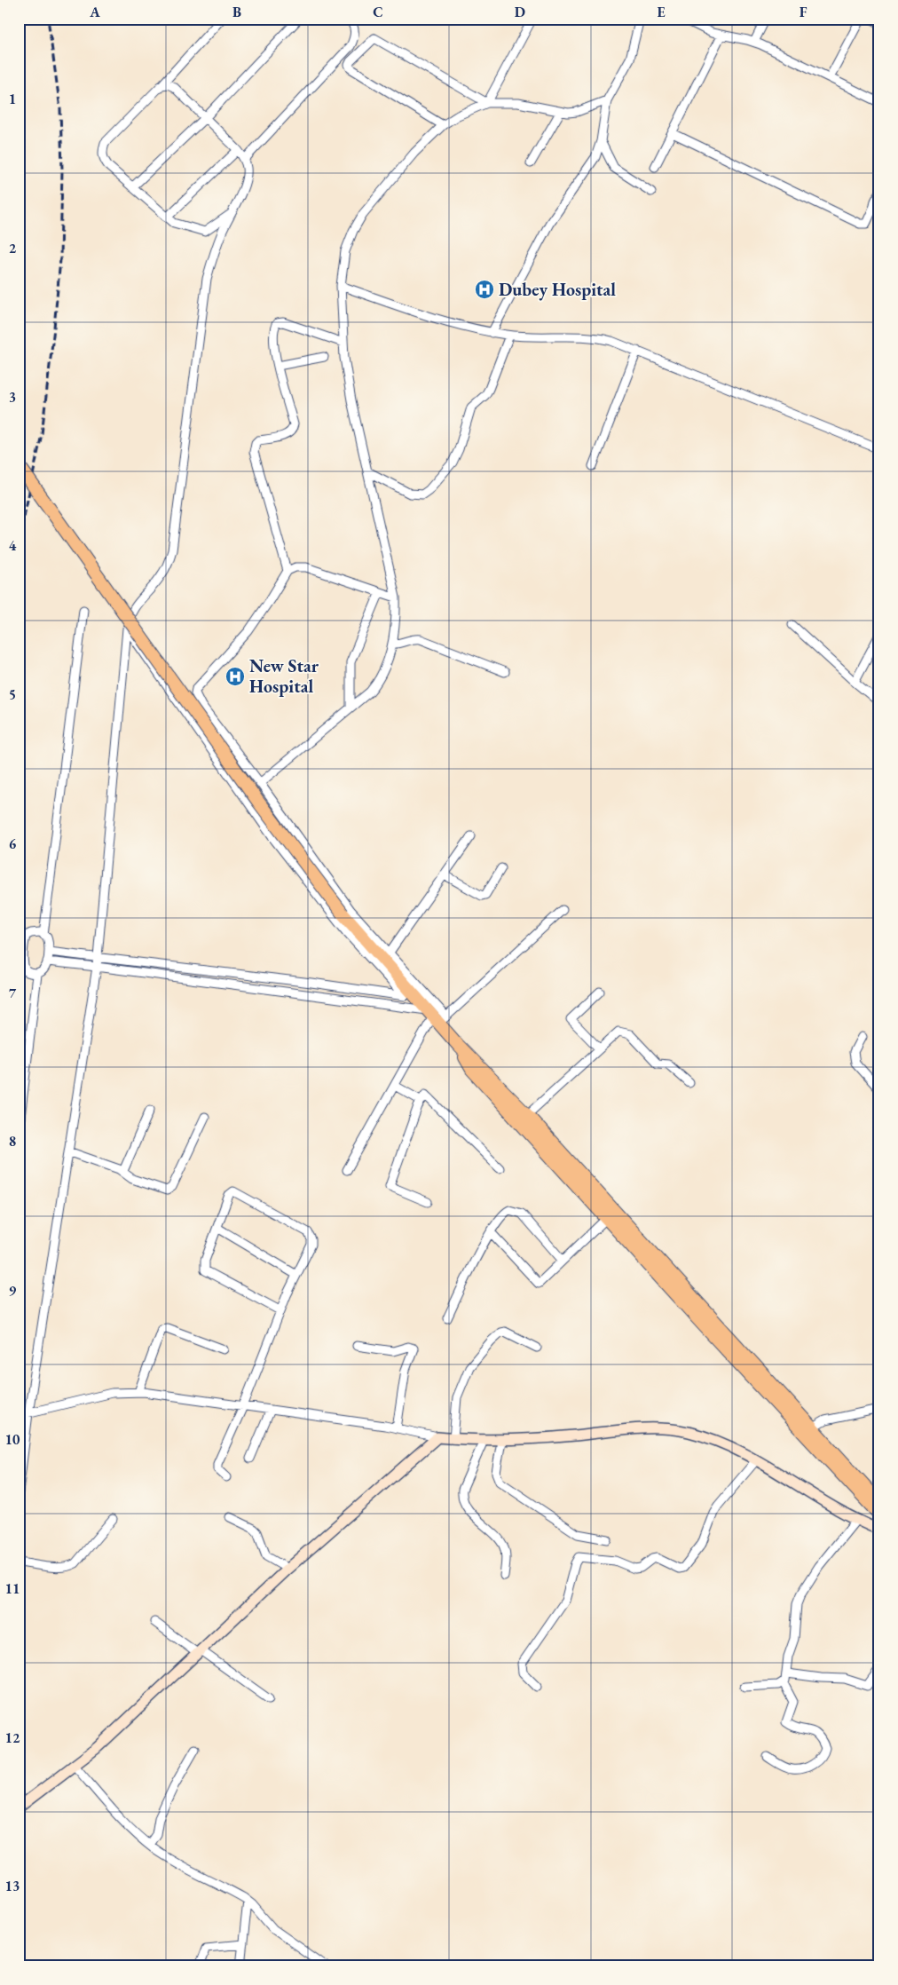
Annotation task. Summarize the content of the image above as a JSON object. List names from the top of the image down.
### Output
{
  "places": {
    "hospital": ["Dubey Hospital", "New Star Hospital"]
  },
  "grid": {
    "columns": [
      "A",
      "B",
      "C",
      "D",
      "E",
      "F"
    ],
    "rows": [
      "1",
      "2",
      "3",
      "4",
      "5",
      "6",
      "7",
      "8",
      "9",
      "10",
      "11",
      "12",
      "13"
    ]
  }
}
